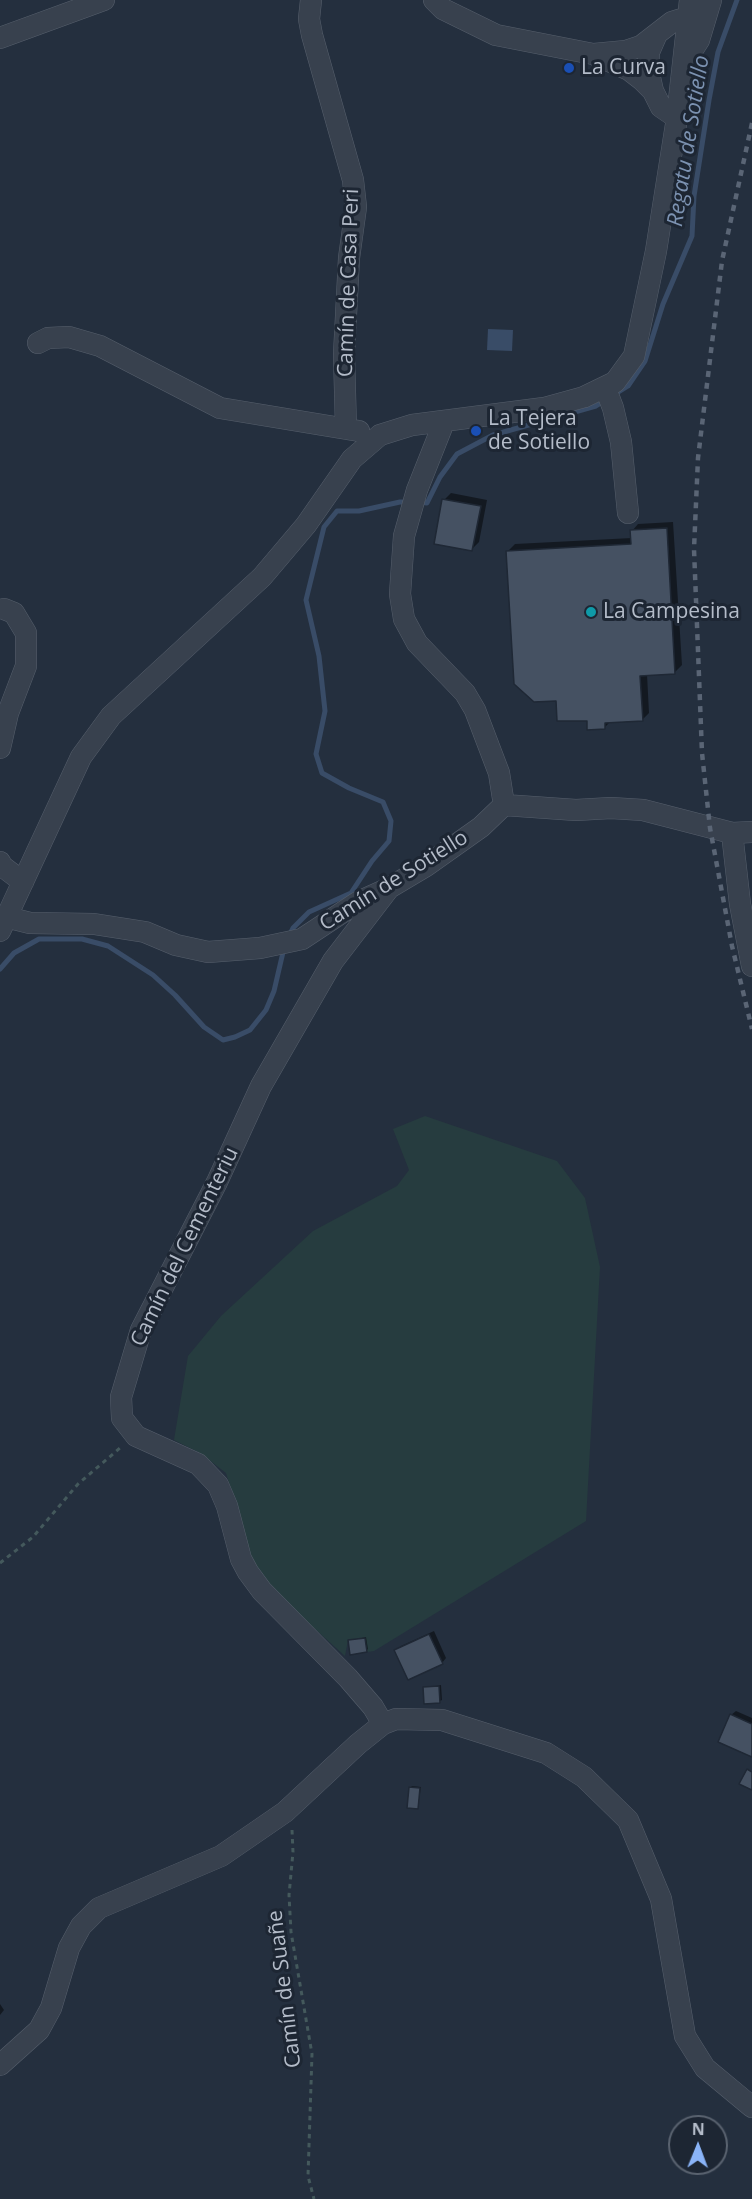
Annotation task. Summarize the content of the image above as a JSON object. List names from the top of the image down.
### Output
{
  "streets": {
    "street": ["Camín de Casa Peri", "Camín de Sotiello", "Camín del Cementeriu"],
    "path": ["Camín de Suañe"]
  },
  "crossings": [
    ["Camín de Sotiello", "Camín del Cementeriu"]
  ],
  "water": ["Regatu de Sotiello"],
  "places": ["La Curva", "La Tejera de Sotiello", "La Campesina"],
  "north": "top"
}
